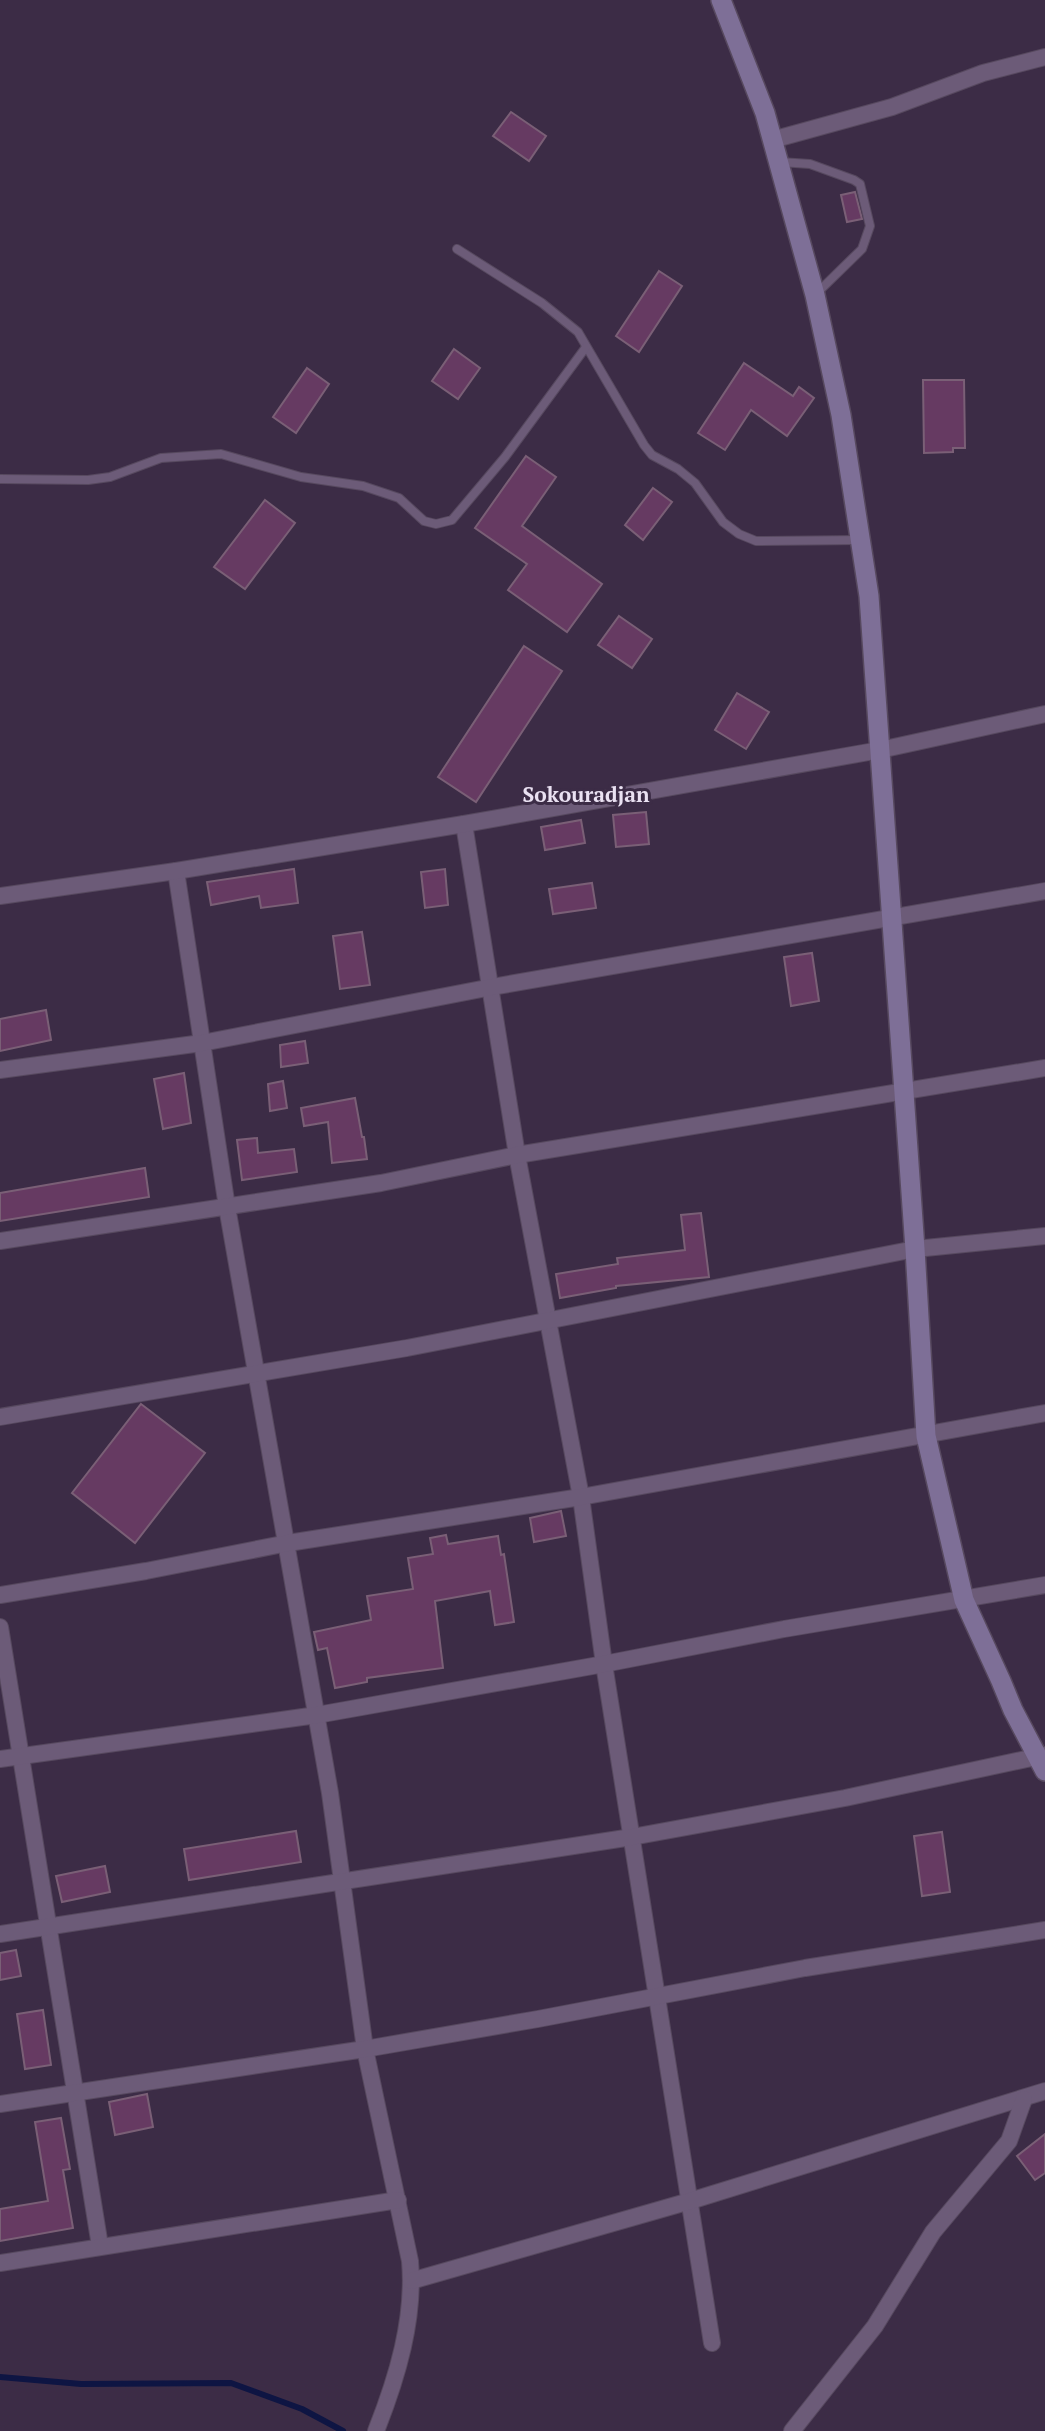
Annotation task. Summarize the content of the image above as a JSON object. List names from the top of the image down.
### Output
{
  "districts": ["Sokouradjan"]
}
